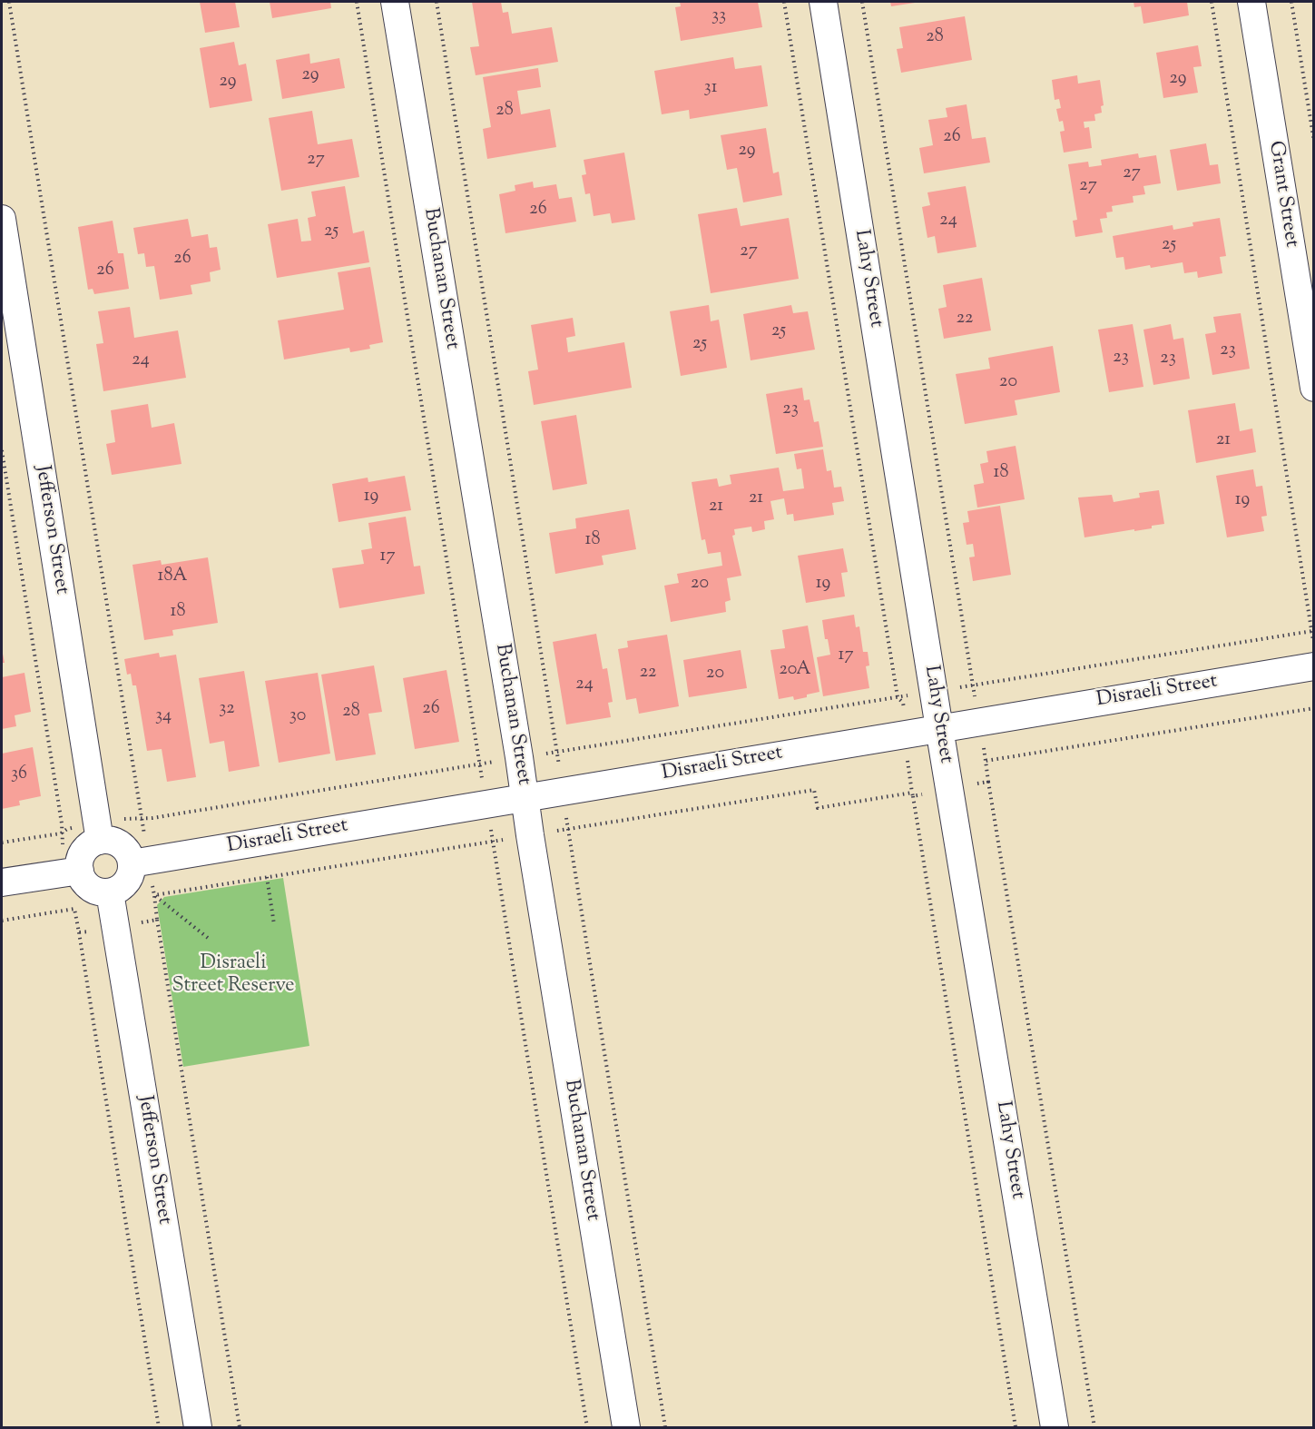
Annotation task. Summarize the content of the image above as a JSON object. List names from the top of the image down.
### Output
{
  "streets": {
    "street": [
      "Grant Street",
      "Buchanan Street",
      "Lahy Street",
      "Jefferson Street",
      "Disraeli Street"
    ]
  },
  "crossings": [
    ["Buchanan Street", "Disraeli Street"],
    ["Lahy Street", "Disraeli Street"]
  ],
  "parks": ["Disraeli Street Reserve"],
  "house_numbers": [
    "33",
    "28",
    "29",
    "29",
    "29",
    "31",
    "28",
    "26",
    "29",
    "27",
    "27",
    "27",
    "26",
    "24",
    "25",
    "25",
    "27",
    "26",
    "26",
    "22",
    "25",
    "25",
    "23",
    "23",
    "23",
    "24",
    "20",
    "23",
    "21",
    "18",
    "19",
    "21",
    "19",
    "21",
    "18",
    "17",
    "18A",
    "20",
    "19",
    "18",
    "17",
    "20A",
    "22",
    "20",
    "24",
    "32",
    "26",
    "28",
    "34",
    "30",
    "36"
  ]
}
